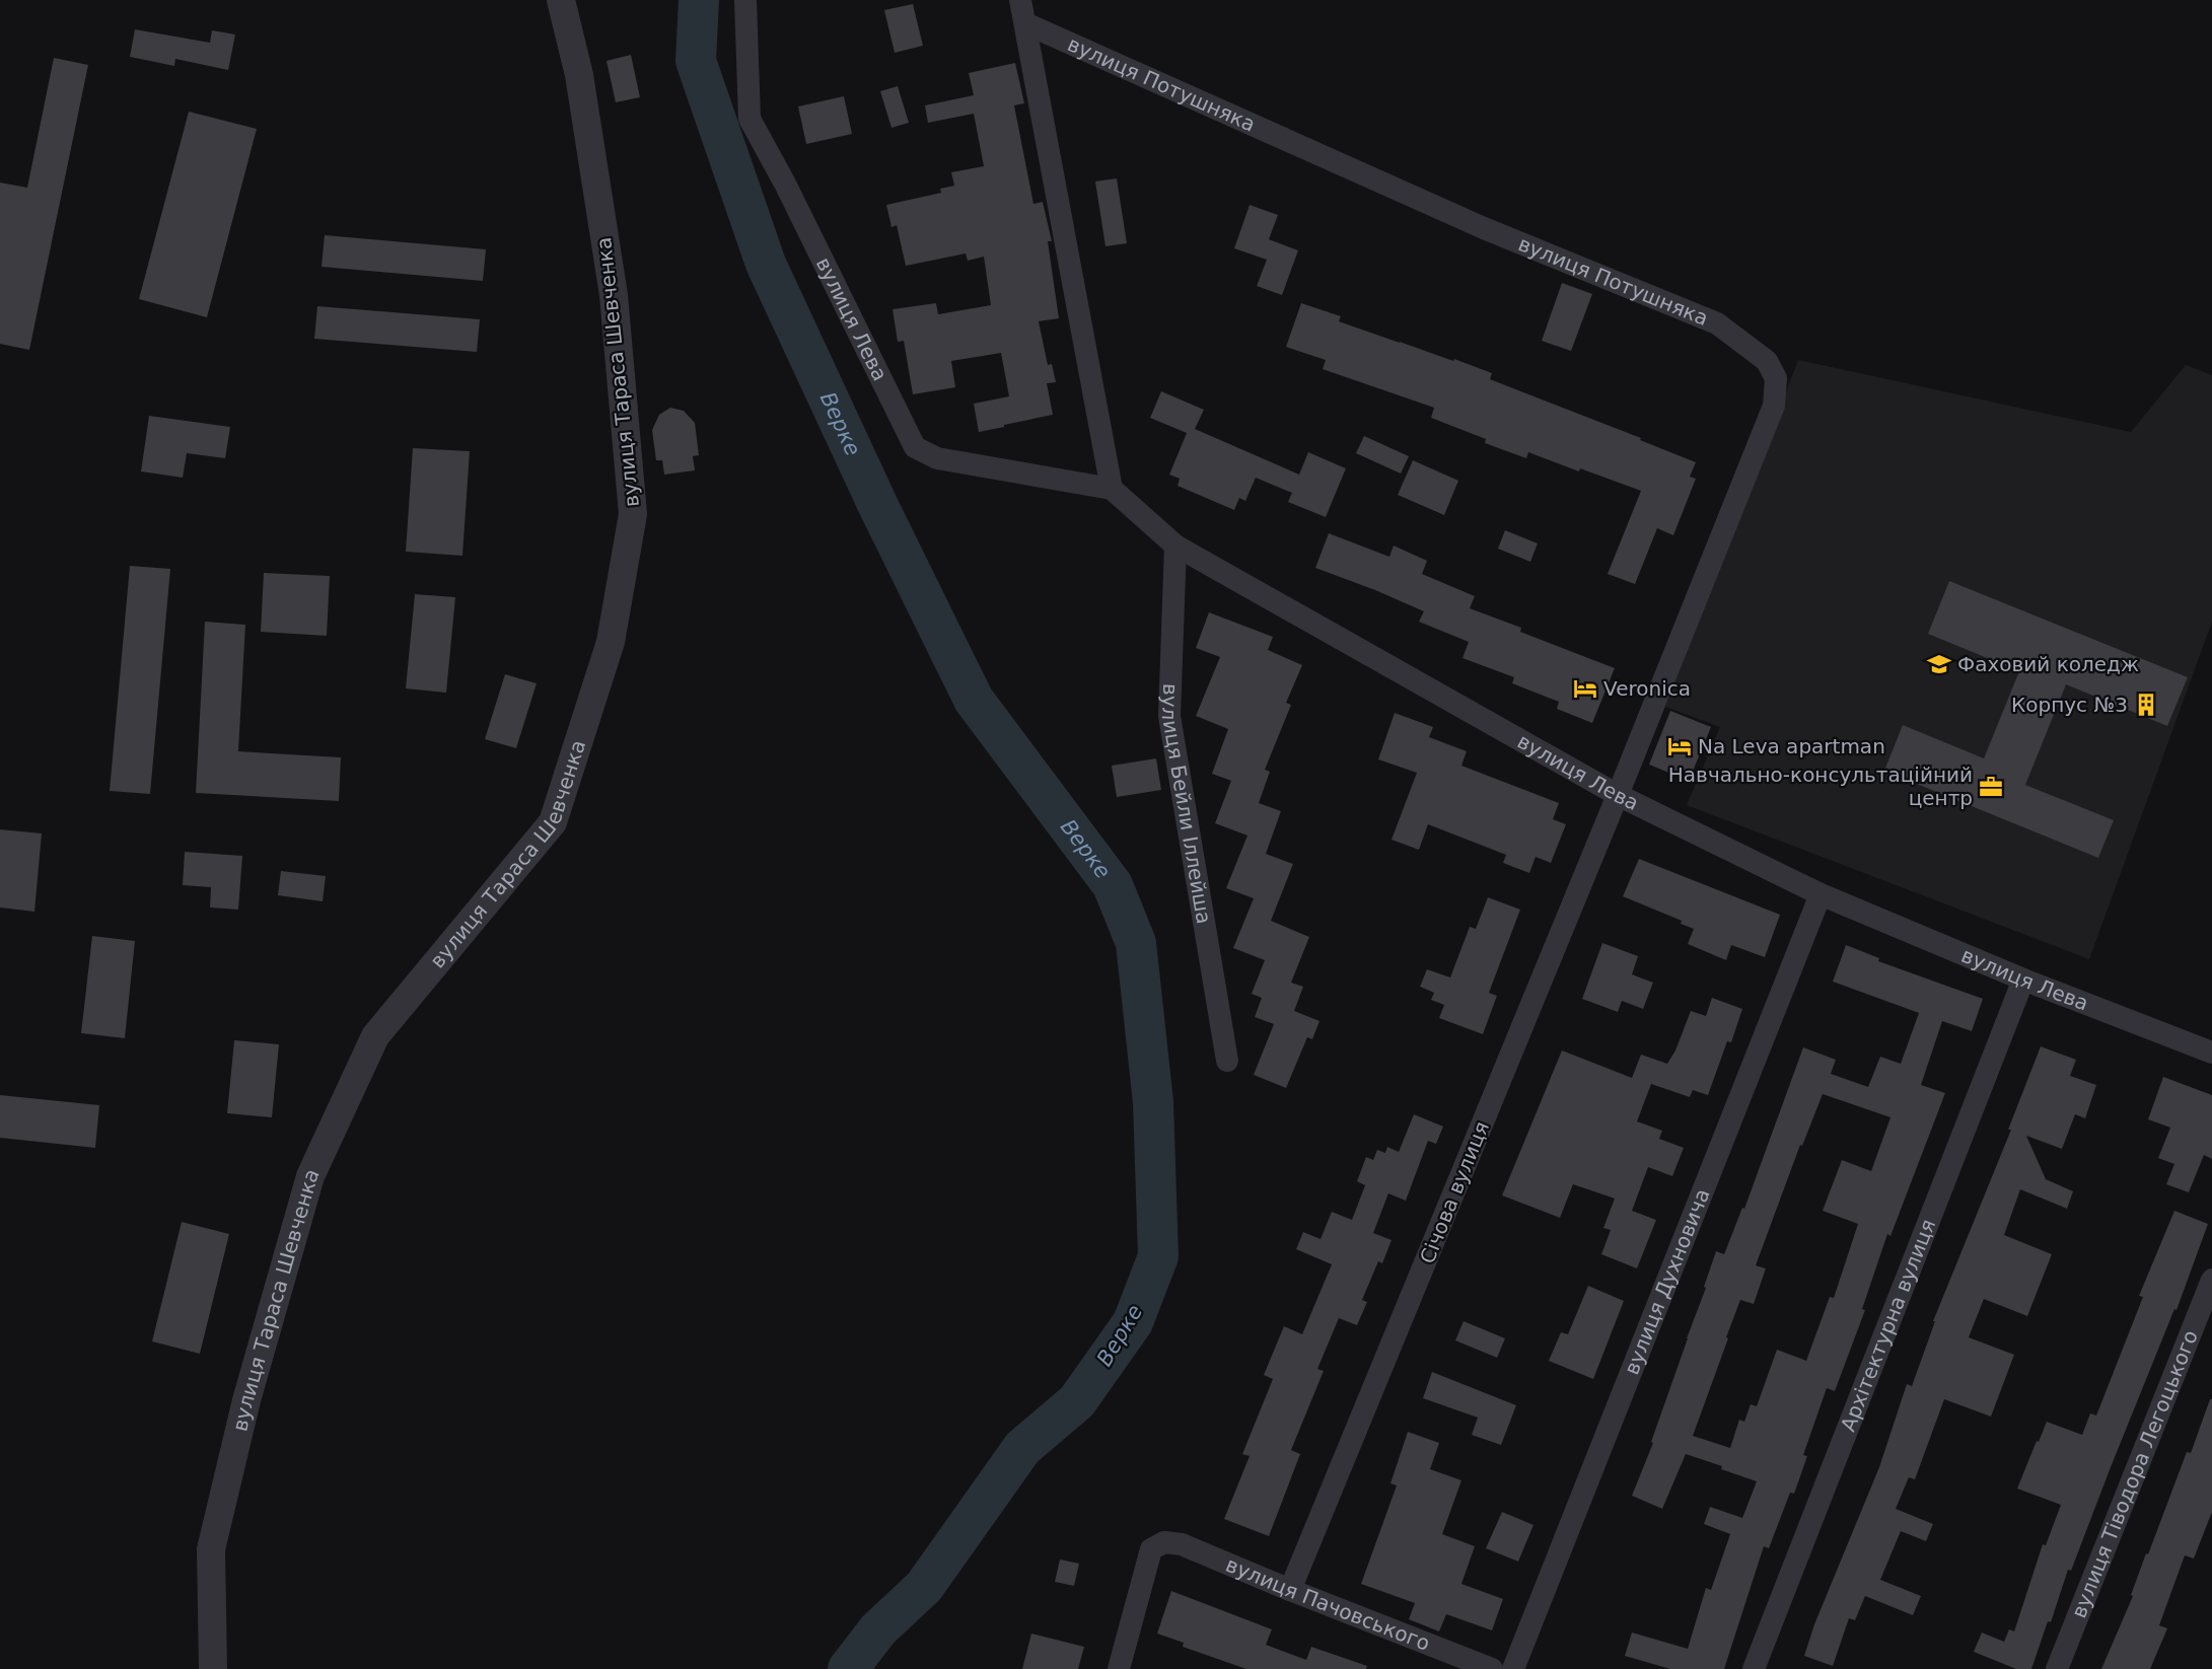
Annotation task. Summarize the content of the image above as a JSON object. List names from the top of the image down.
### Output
{
  "streets": {
    "street": [
      "вулиця Потушняка",
      "вулиця Лева",
      "вулиця Тараса Шевченка",
      "вулиця Бейли Іллейша",
      "Січова вулиця",
      "вулиця Духновича",
      "Архітектурна вулиця",
      "вулиця Тіводора Легоцького",
      "вулиця Пачовського"
    ]
  },
  "crossings": [
    ["вулиця Потушняка", "вулиця Лева"],
    ["вулиця Потушняка", "Січова вулиця"],
    ["вулиця Лева", "вулиця Бейли Іллейша"],
    ["вулиця Лева", "Січова вулиця"],
    ["вулиця Лева", "вулиця Духновича"],
    ["вулиця Лева", "Архітектурна вулиця"],
    ["Січова вулиця", "вулиця Пачовського"]
  ],
  "water": ["Верке"],
  "places": {
    "school or university": ["Фаховий коледж"],
    "hotel": ["Veronica", "Na Leva apartman"],
    "building": ["Корпус №3"],
    "office": ["Навчально-консультаційний центр"]
  }
}
